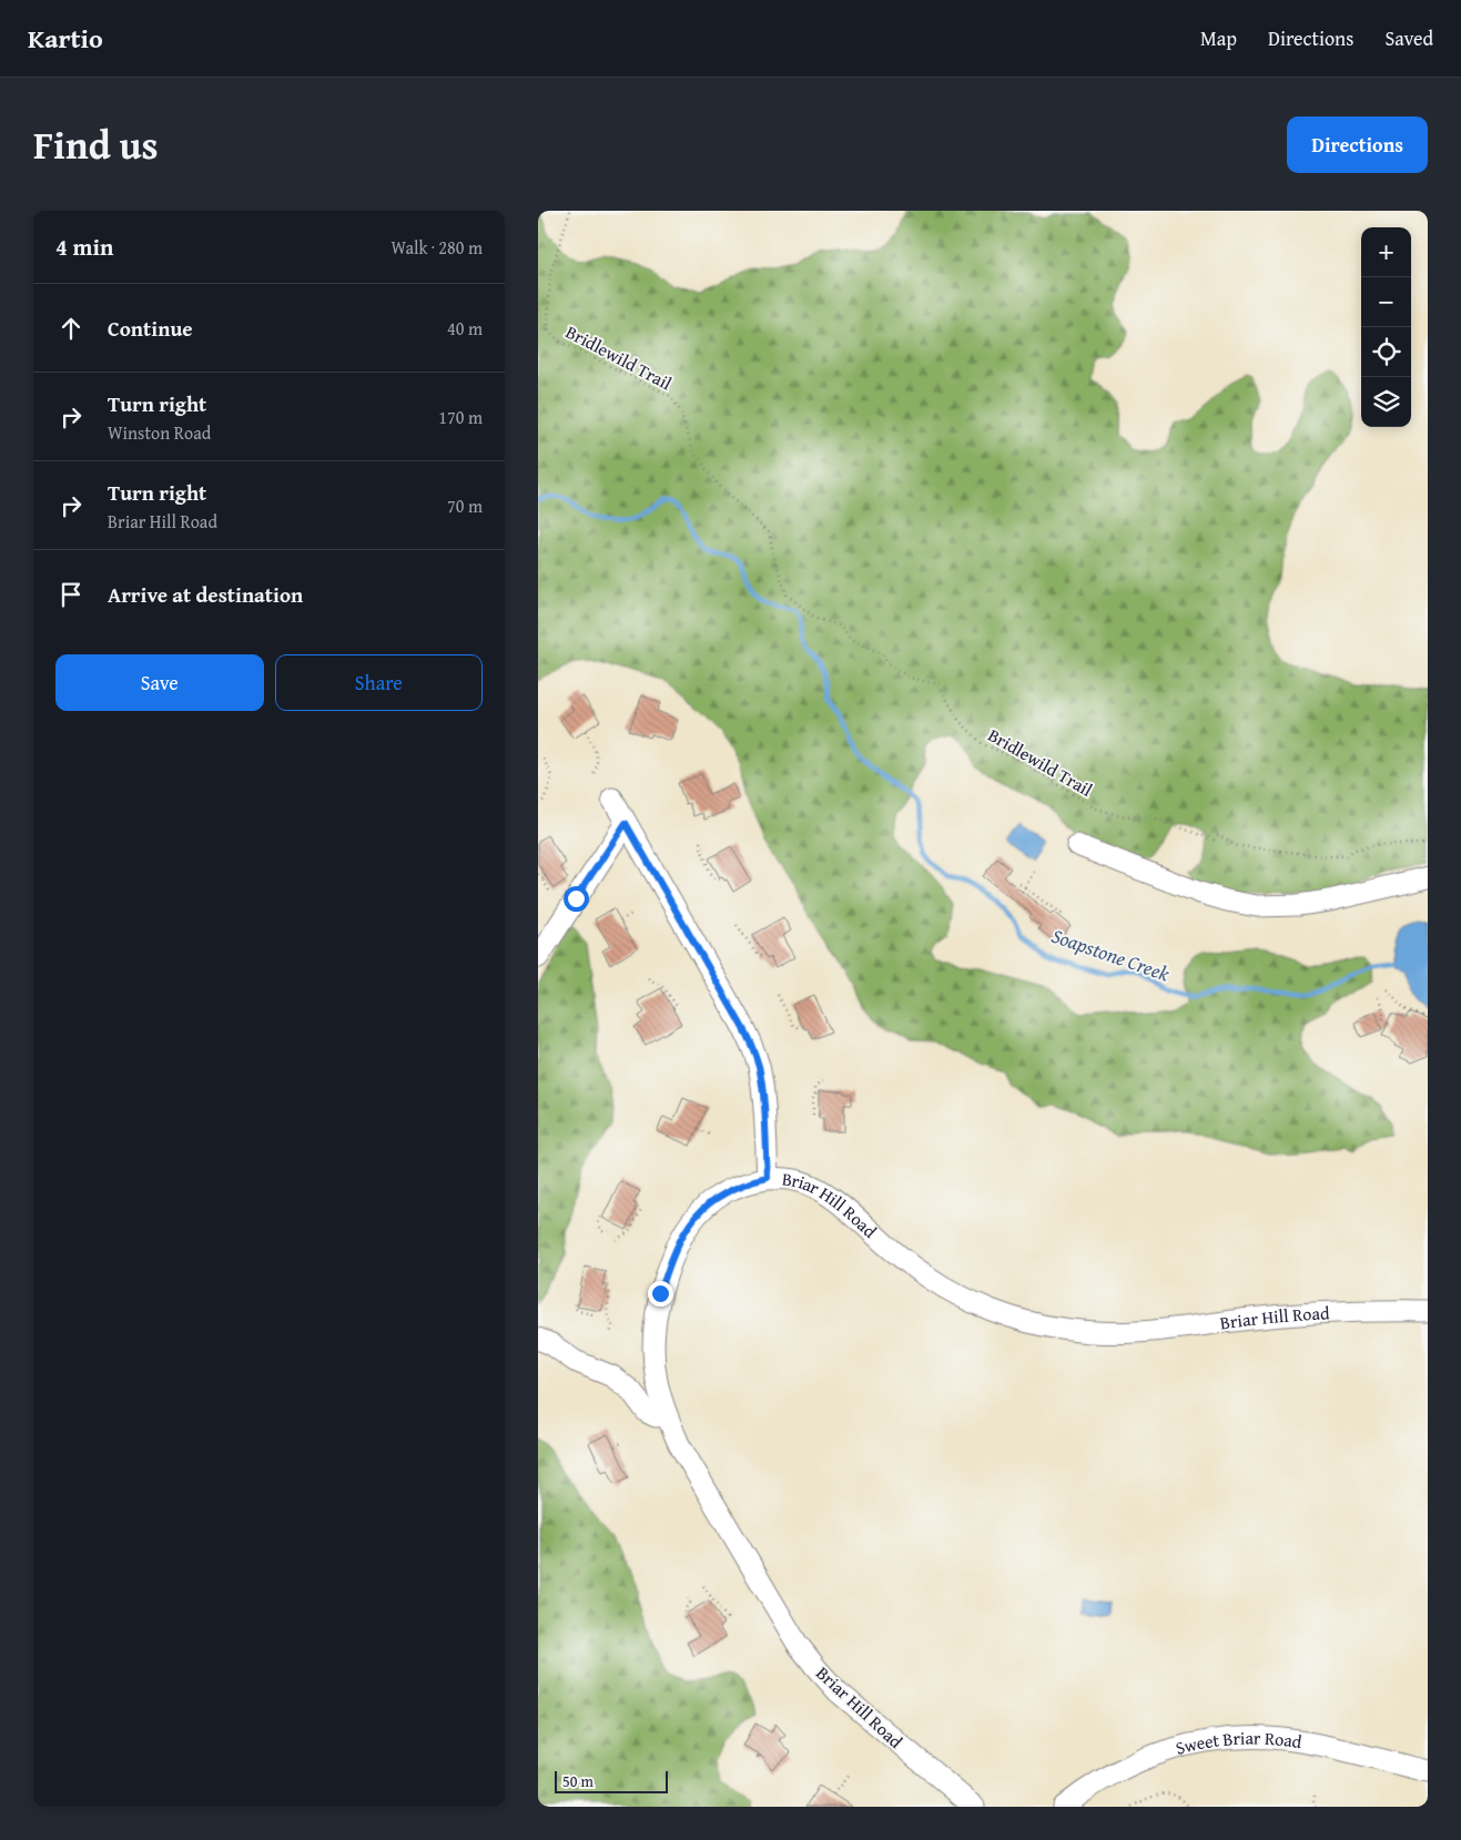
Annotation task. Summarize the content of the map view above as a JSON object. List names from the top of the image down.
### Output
{
  "streets": {
    "street": ["Briar Hill Road", "Sweet Briar Road"],
    "path": ["Bridlewild Trail"]
  },
  "water": ["Soapstone Creek"],
  "scale_bar": "50 m",
  "page": {
    "header": "Kartio",
    "nav": ["Map", "Directions", "Saved"],
    "title": "Find us",
    "buttons": [
      "Directions",
      ["Save", "Share"]
    ],
    "heading": ["4 min", "Walk · 280 m"],
    "map_buttons": ["+", "−"],
    "list": [
      ["Continue", "40 m"],
      ["Turn right", "Winston Road", "170 m"],
      ["Turn right", "Briar Hill Road", "70 m"],
      "Arrive at destination"
    ],
    "scale": "50 m"
  }
}
